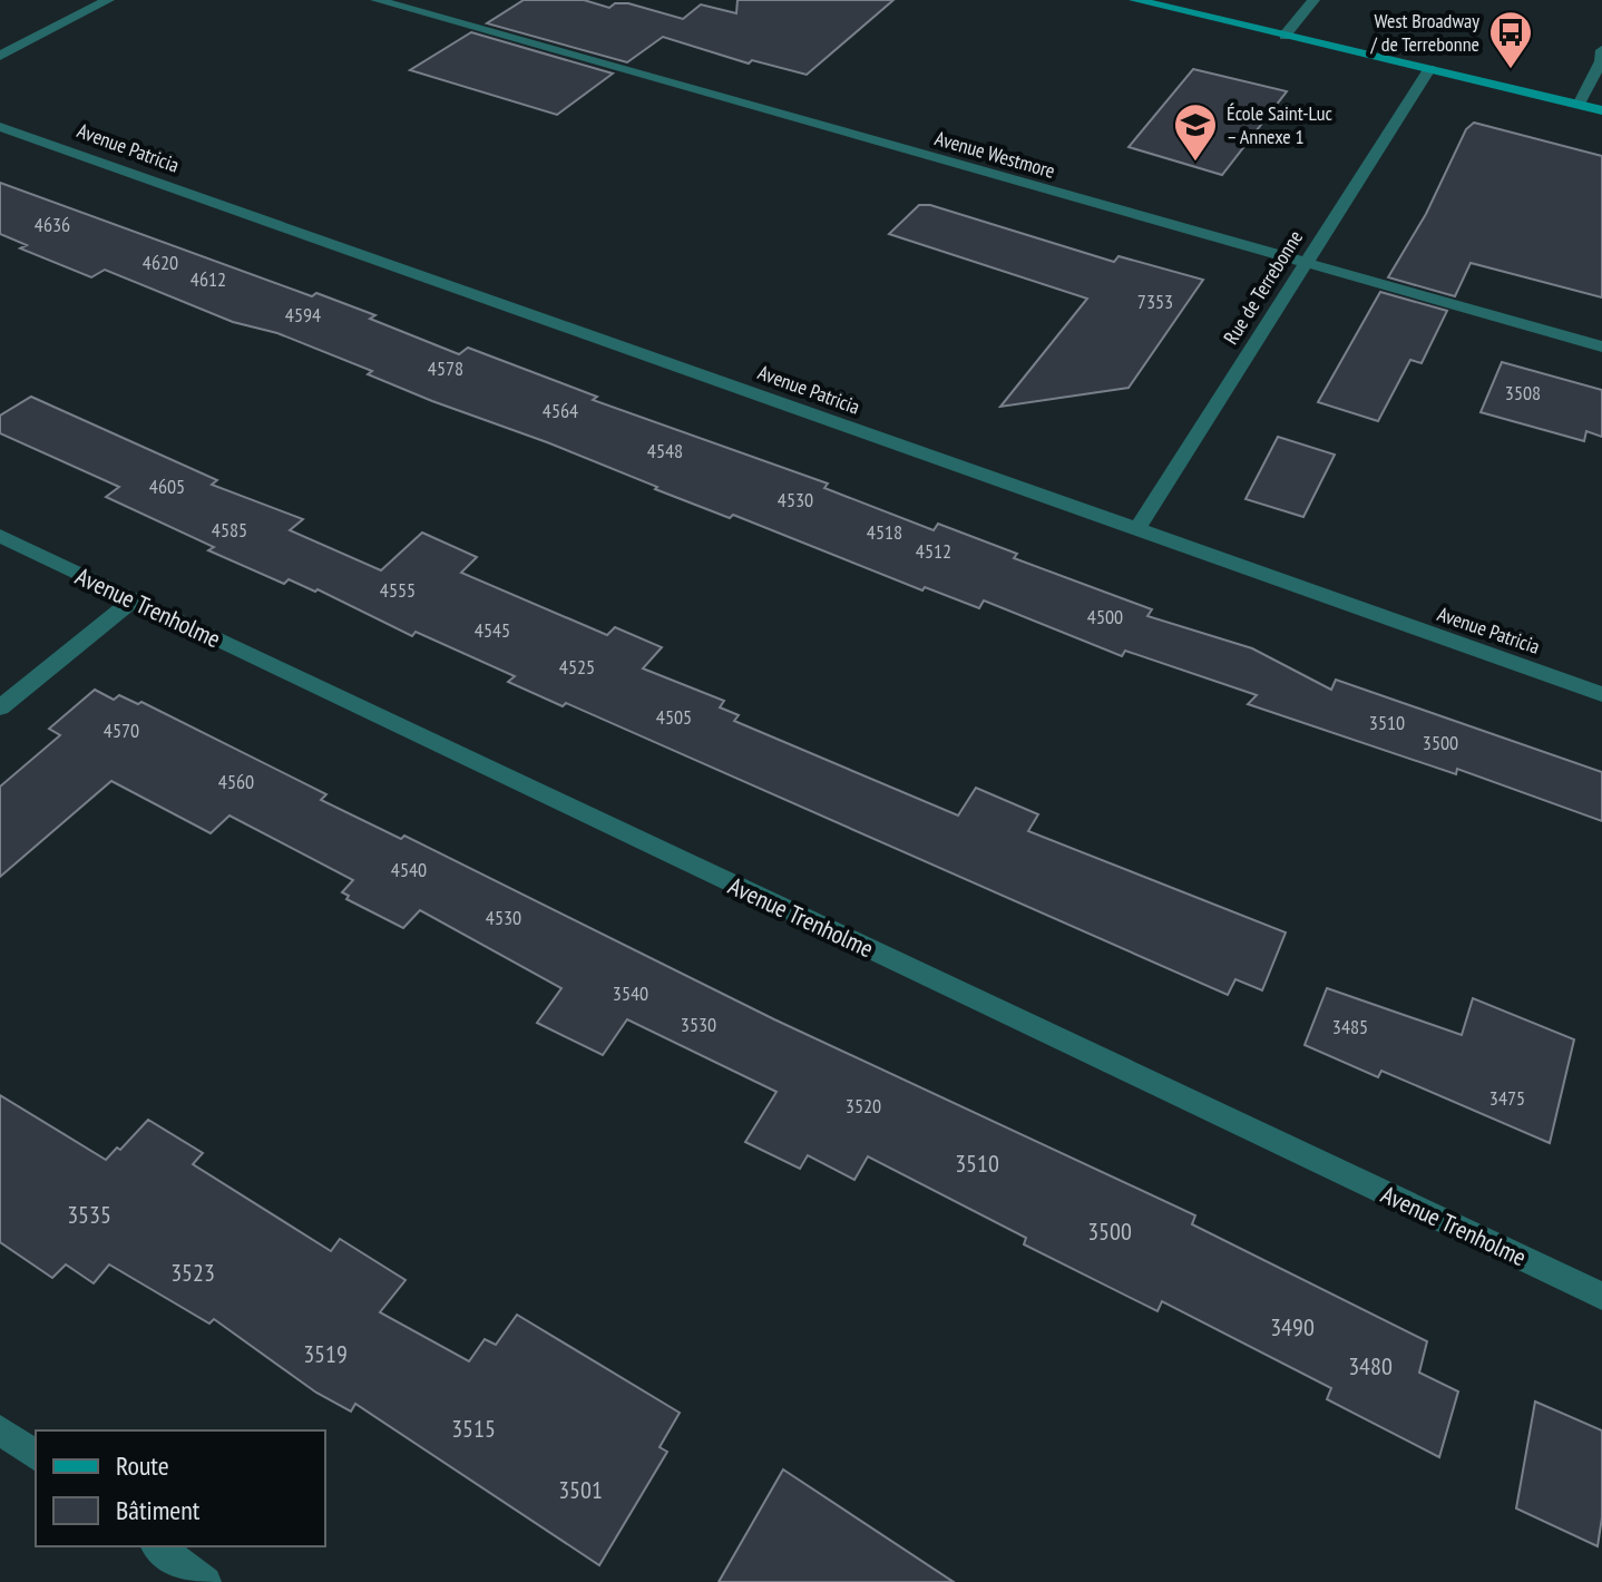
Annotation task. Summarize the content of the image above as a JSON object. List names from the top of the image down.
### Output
{
  "streets": {
    "street": [
      "Avenue Patricia",
      "Avenue Westmore",
      "Rue de Terrebonne",
      "Avenue Trenholme"
    ]
  },
  "crossings": [
    ["Avenue Patricia", "Rue de Terrebonne"],
    ["Avenue Westmore", "Rue de Terrebonne"]
  ],
  "places": {
    "bus stop": ["West Broadway / de Terrebonne"],
    "school or university": ["École Saint-Luc – Annexe 1"]
  },
  "house_numbers": [
    "4636",
    "4620",
    "4612",
    "7353",
    "4594",
    "4578",
    "3508",
    "4564",
    "4548",
    "4605",
    "4530",
    "4585",
    "4518",
    "4512",
    "4555",
    "4500",
    "4545",
    "4525",
    "4505",
    "3510",
    "4570",
    "3500",
    "4560",
    "4540",
    "4530",
    "3540",
    "3530",
    "3485",
    "3475",
    "3520",
    "3510",
    "3535",
    "3500",
    "3523",
    "3490",
    "3519",
    "3480",
    "3515",
    "3501"
  ],
  "legend": ["Route", "Bâtiment"]
}
